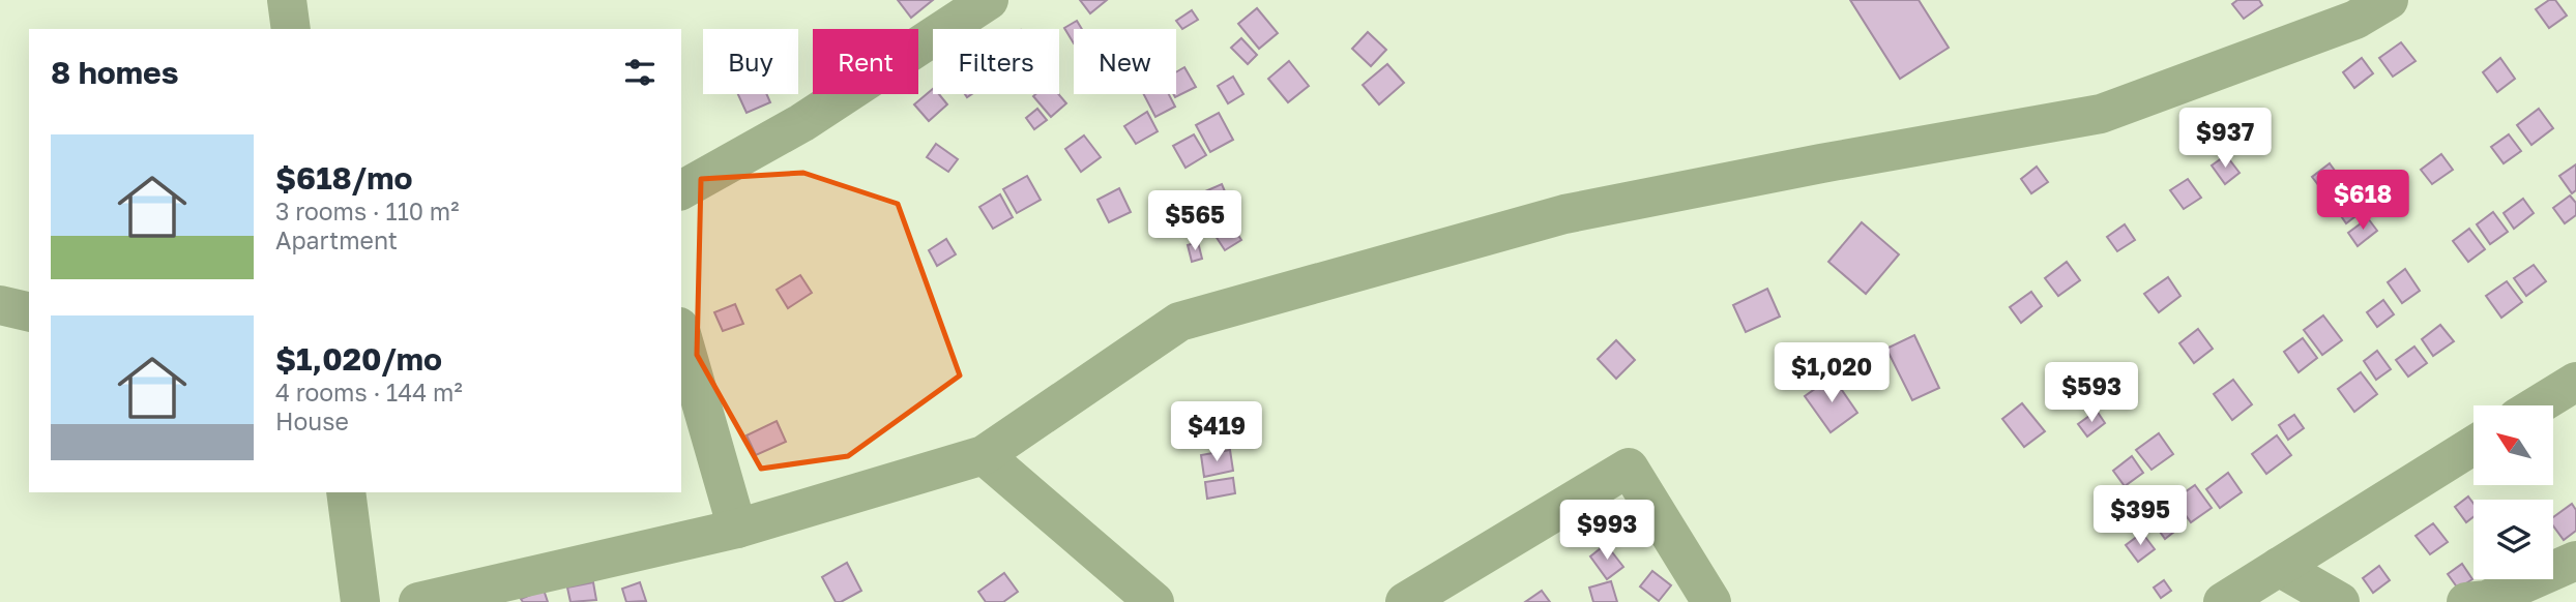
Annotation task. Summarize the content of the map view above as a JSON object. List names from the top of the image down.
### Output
{
  "north": "top left",
  "page": {
    "chip": [
      "Buy",
      "Rent",
      "Filters",
      "New"
    ],
    "heading": "8 homes",
    "price": [
      "$937",
      "$618",
      "$565",
      "$1,020",
      "$593",
      "$419",
      "$395",
      "$993"
    ],
    "list": [
      {
        "name": "$618/mo",
        "note": "3 rooms · 110 m² · Apartment"
      },
      {
        "name": "$1,020/mo",
        "note": "4 rooms · 144 m² · House"
      }
    ]
  }
}
